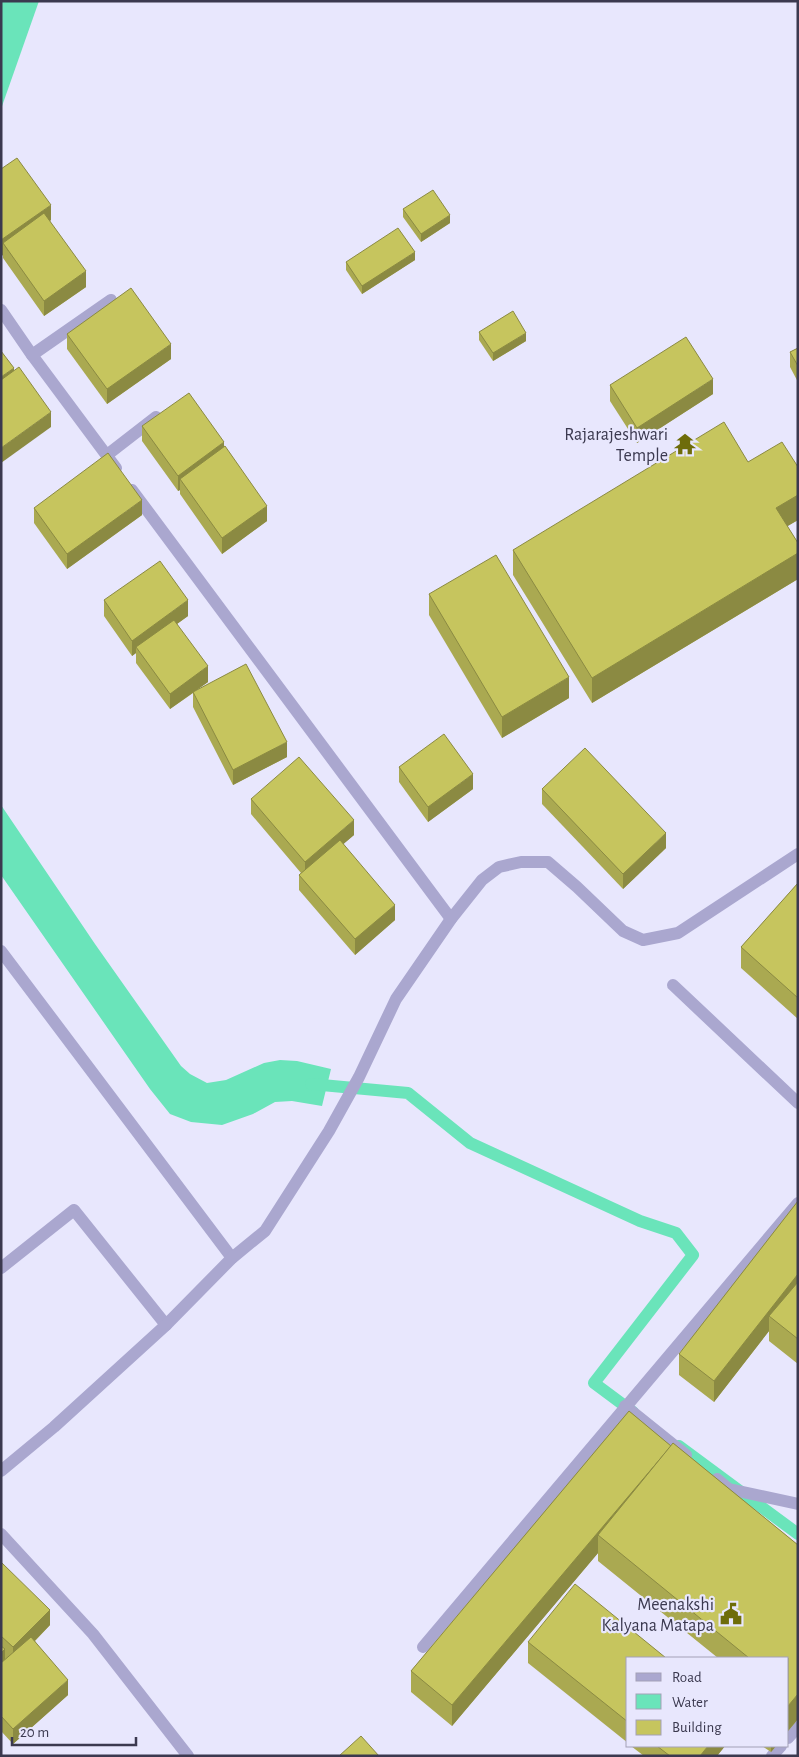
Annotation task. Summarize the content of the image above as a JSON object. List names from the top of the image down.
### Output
{
  "places": {
    "temple": ["Rajarajeshwari Temple"],
    "public building": ["Meenakshi Kalyana Matapa"]
  },
  "legend": ["Road", "Water", "Building"],
  "scale_bar": "20 m"
}
